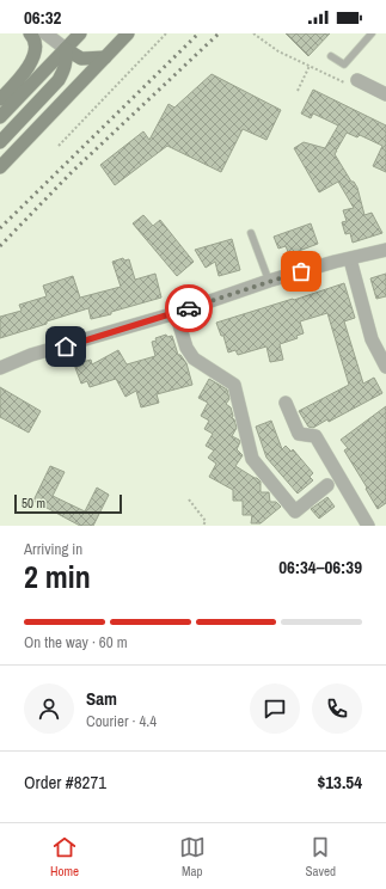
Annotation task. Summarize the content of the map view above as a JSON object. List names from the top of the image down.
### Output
{
  "scale_bar": "50 m",
  "page": {
    "status": "06:32",
    "scale": "50 m",
    "heading": ["2 min", "Arriving in", "06:34–06:39"],
    "panel": [
      "Sam",
      "Courier · 4.4",
      "Order #8271",
      "$13.54"
    ],
    "bar": "On the way · 60 m",
    "tabs": ["Home", "Map", "Saved"]
  }
}
